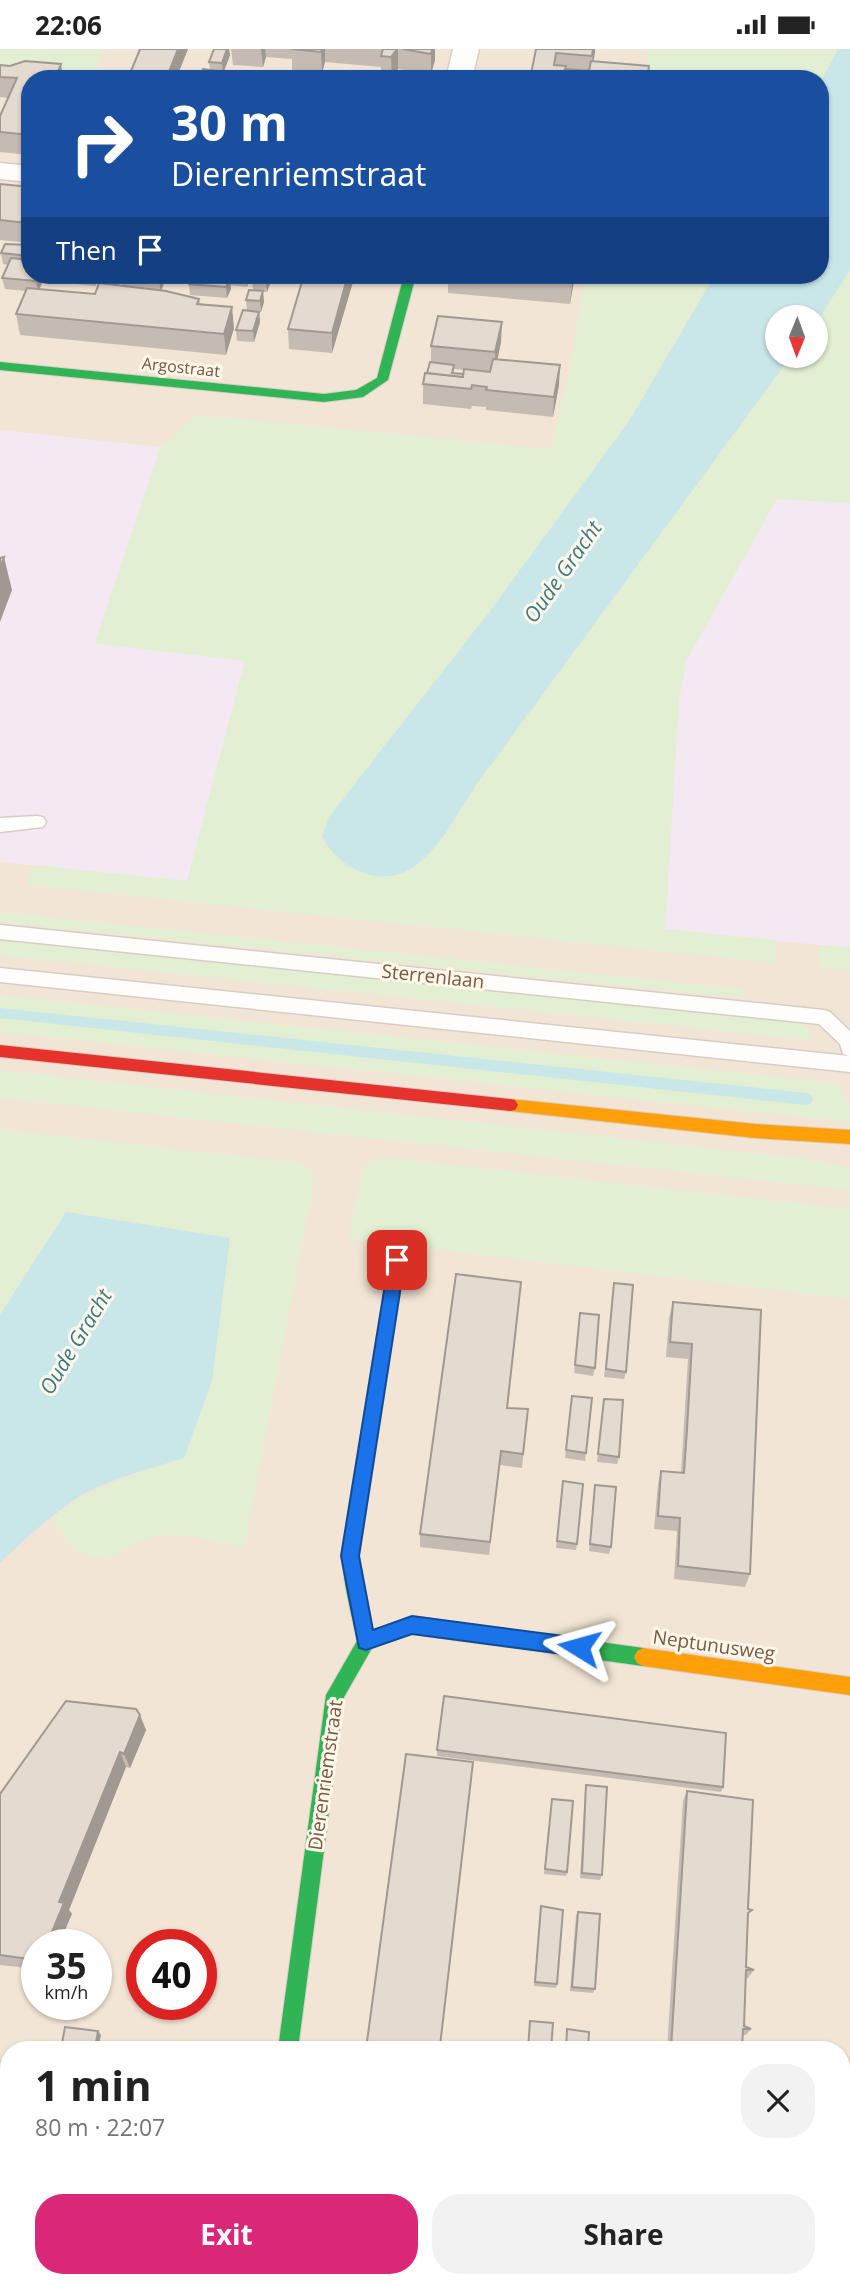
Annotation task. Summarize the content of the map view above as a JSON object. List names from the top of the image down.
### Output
{
  "streets": {
    "street": ["Argostraat", "Neptunusweg", "Dierenriemstraat"],
    "lane": ["Sterrenlaan"]
  },
  "crossings": [
    ["Neptunusweg", "Dierenriemstraat"]
  ],
  "water": ["Oude Gracht"],
  "north": "bottom",
  "page": {
    "status": "22:06",
    "turn": ["30 m", "Dierenriemstraat"],
    "then": "Then",
    "speed": "35 km/h",
    "limit": "40",
    "heading": ["1 min", "80 m · 22:07"],
    "buttons": ["Exit", "Share"]
  }
}
